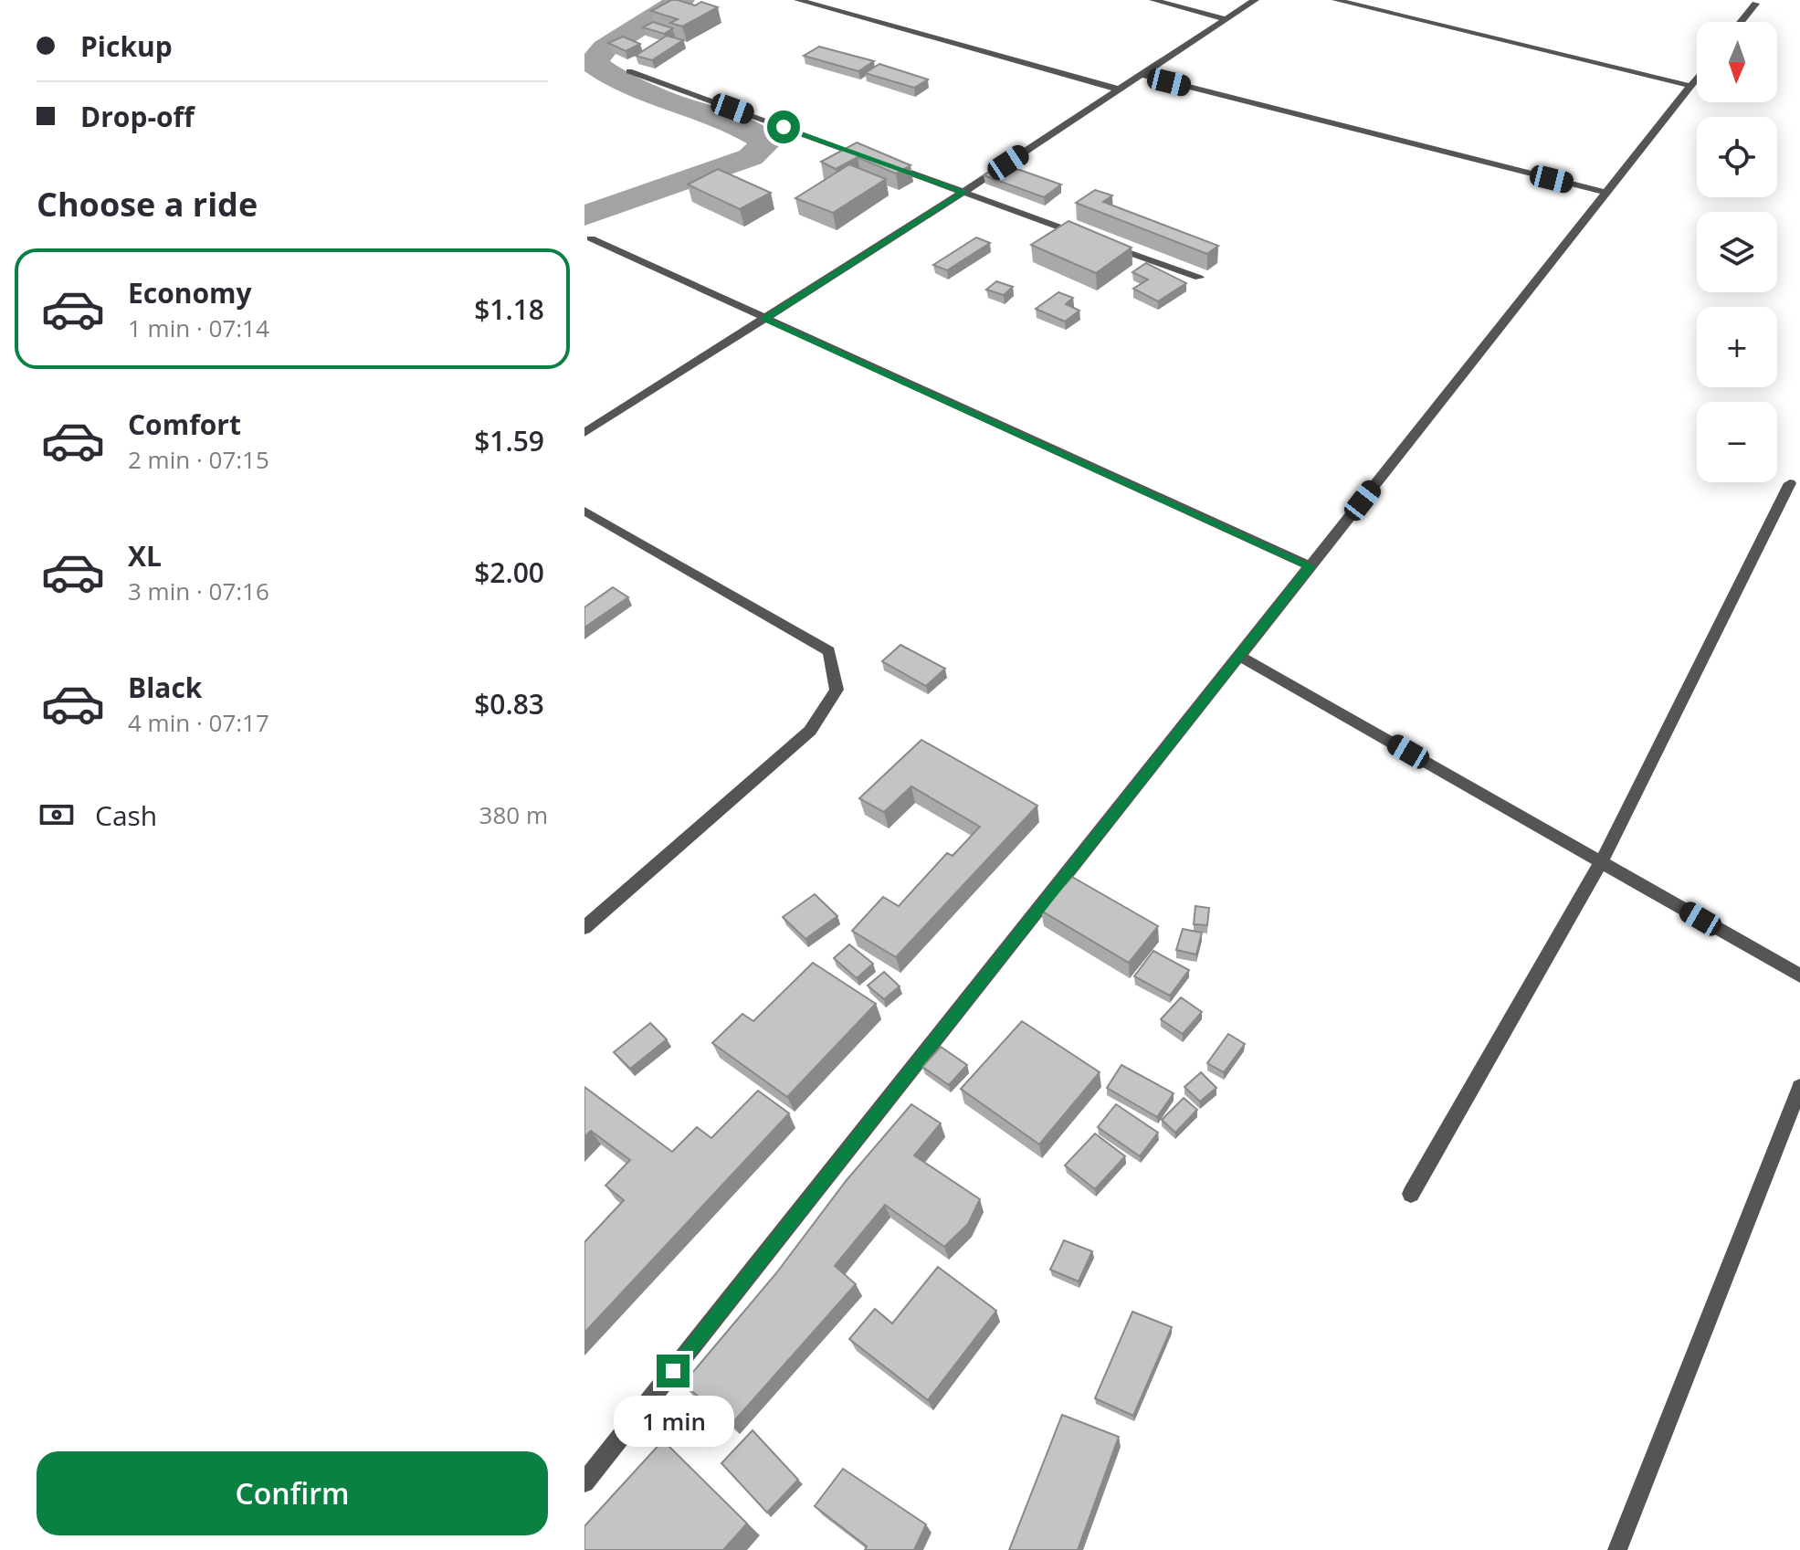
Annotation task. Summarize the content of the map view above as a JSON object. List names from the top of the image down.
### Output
{
  "north": "bottom",
  "page": {
    "banner": ["Pickup", "Drop-off"],
    "map_buttons": ["+", "−"],
    "heading": "Choose a ride",
    "list": [
      {
        "name": "Economy",
        "note": "1 min · 07:14",
        "value": "$1.18"
      },
      {
        "name": "Comfort",
        "note": "2 min · 07:15",
        "value": "$1.59"
      },
      {
        "name": "XL",
        "note": "3 min · 07:16",
        "value": "$2.00"
      },
      {
        "name": "Black",
        "note": "4 min · 07:17",
        "value": "$0.83"
      }
    ],
    "pay": ["Cash", "380 m"],
    "bubble": "1 min",
    "buttons": "Confirm"
  }
}
